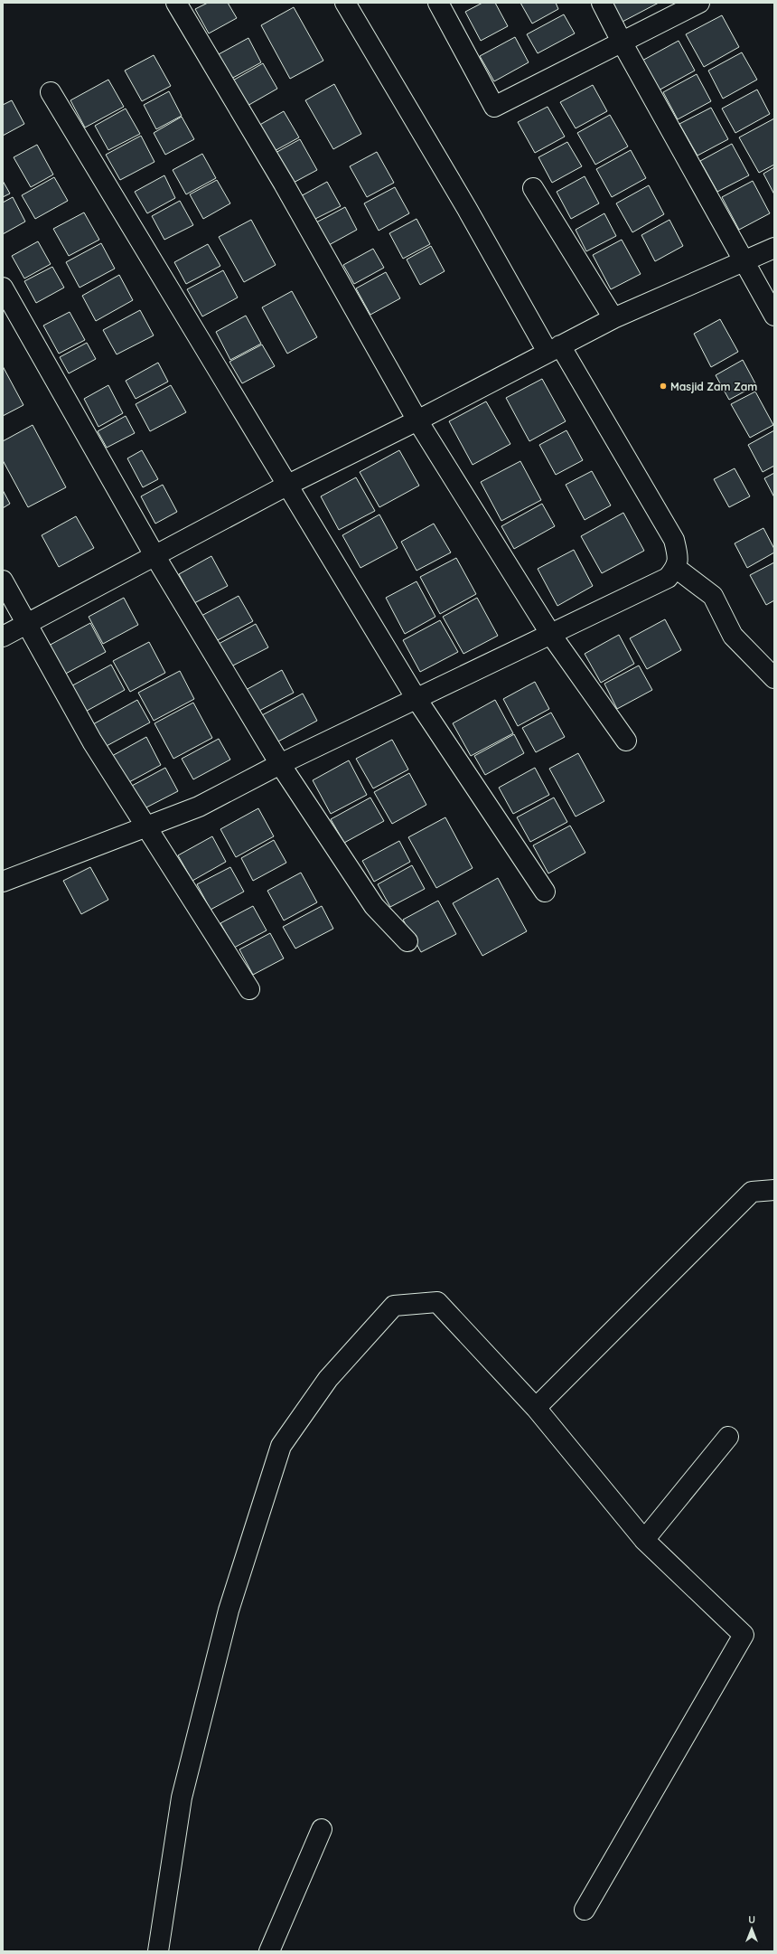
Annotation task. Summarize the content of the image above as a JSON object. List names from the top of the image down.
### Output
{
  "places": ["Masjid Zam Zam"],
  "north": "top"
}
